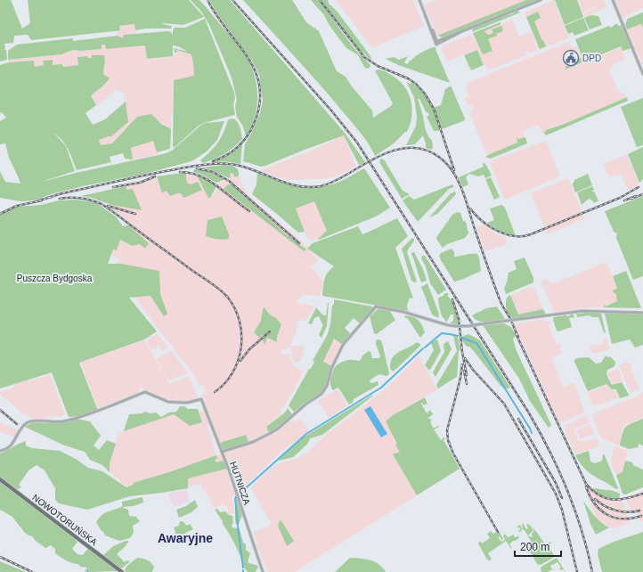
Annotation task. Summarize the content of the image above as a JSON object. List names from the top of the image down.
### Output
{
  "streets": {
    "main road": ["NOWOTORUŃSKA"],
    "street": ["HUTNICZA"]
  },
  "districts": ["Awaryjne"],
  "parks": ["Puszcza Bydgoska"],
  "places": {
    "public building": ["DPD"]
  },
  "scale_bar": "200 m"
}
